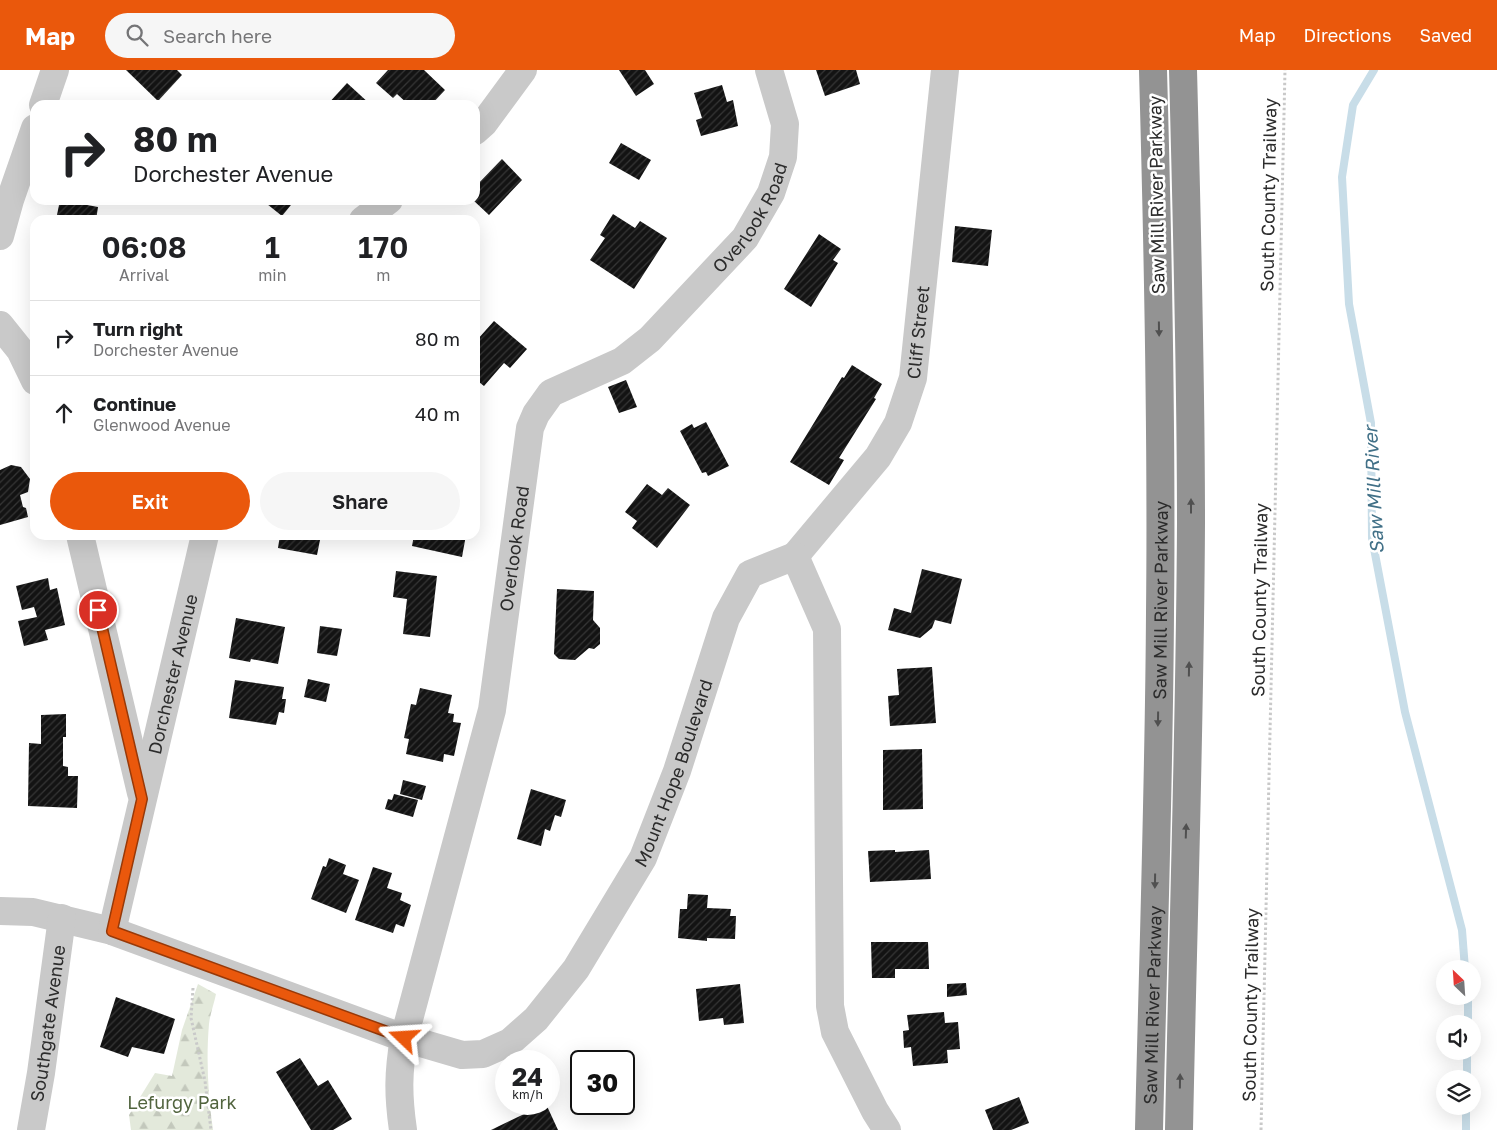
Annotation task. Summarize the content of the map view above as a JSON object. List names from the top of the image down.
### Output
{
  "streets": {
    "highway": ["Saw Mill River Parkway"],
    "street": [
      "Overlook Road",
      "Cliff Street",
      "Dorchester Avenue",
      "Mount Hope Boulevard",
      "Southgate Avenue"
    ],
    "path": ["South County Trailway"]
  },
  "crossings": [
    ["Overlook Road", "Mount Hope Boulevard"],
    ["Cliff Street", "Mount Hope Boulevard"],
    ["Dorchester Avenue", "Mount Hope Boulevard"],
    ["Mount Hope Boulevard", "Southgate Avenue"]
  ],
  "water": ["Saw Mill River"],
  "parks": ["Lefurgy Park"],
  "north": "top left",
  "page": {
    "header": "Map",
    "search": "Search here",
    "nav": ["Map", "Directions", "Saved"],
    "turn": ["80 m", "Dorchester Avenue"],
    "eta": [
      "06:08",
      "Arrival",
      "1",
      "min",
      "170",
      "m"
    ],
    "list": [
      {
        "name": "Turn right",
        "note": "Dorchester Avenue",
        "value": "80 m"
      },
      {
        "name": "Continue",
        "note": "Glenwood Avenue",
        "value": "40 m"
      }
    ],
    "buttons": ["Exit", "Share"],
    "speed": "24 km/h",
    "limit": "30"
  }
}
